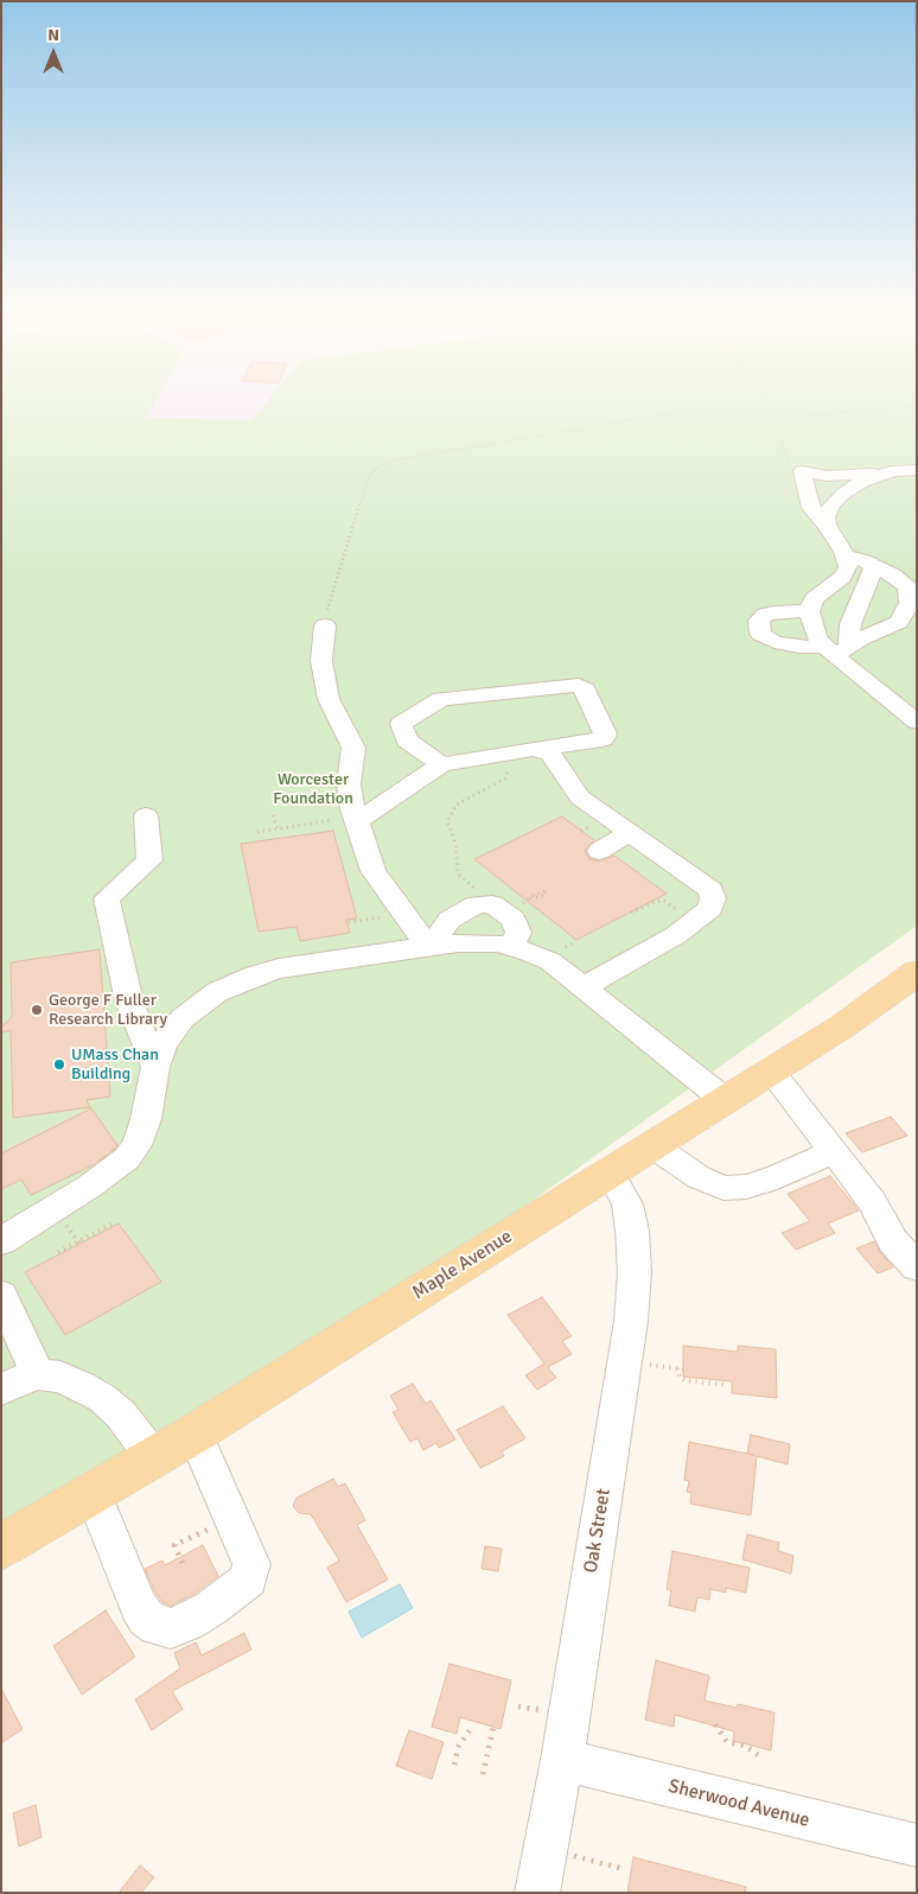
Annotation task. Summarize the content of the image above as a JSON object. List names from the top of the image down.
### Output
{
  "streets": {
    "main road": ["Maple Avenue"],
    "street": ["Oak Street", "Sherwood Avenue"]
  },
  "crossings": [
    ["Maple Avenue", "Oak Street"],
    ["Oak Street", "Sherwood Avenue"]
  ],
  "parks": ["Worcester Foundation"],
  "places": ["George F Fuller Research Library", "UMass Chan Building"],
  "north": "top"
}
